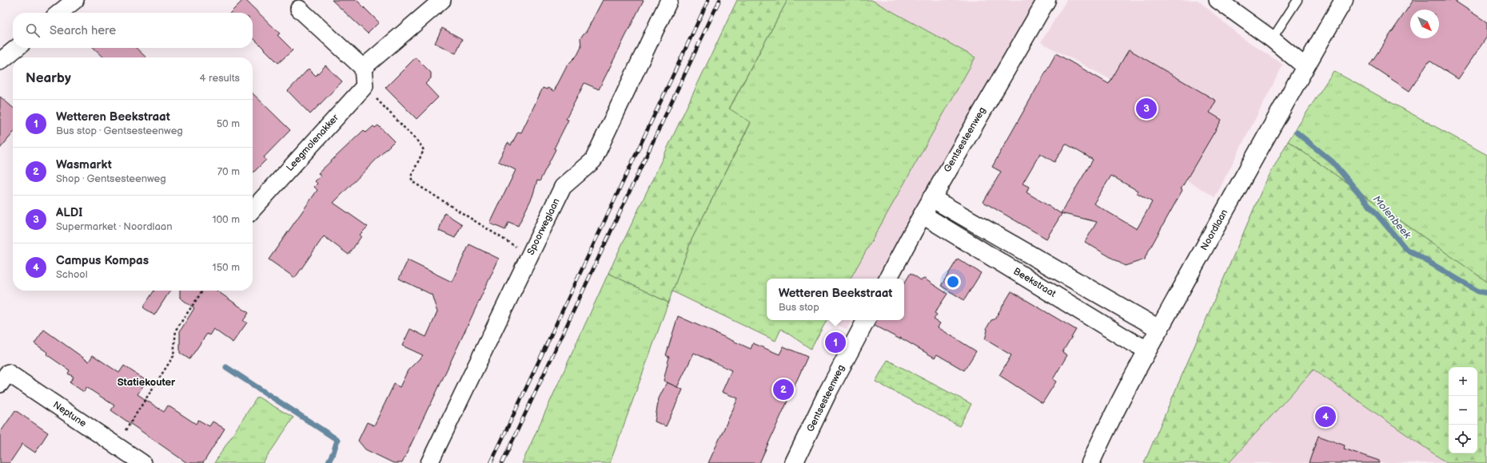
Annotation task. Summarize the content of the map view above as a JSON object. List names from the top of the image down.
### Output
{
  "streets": {
    "street": [
      "Gentsesteenweg",
      "Leegmolenakker",
      "Spoorweglaan",
      "Noordlaan",
      "Beekstraat",
      "Neptune"
    ]
  },
  "crossings": [
    ["Gentsesteenweg", "Beekstraat"],
    ["Noordlaan", "Beekstraat"]
  ],
  "districts": ["Statiekouter"],
  "water": ["Molenbeek"],
  "north": "bottom right",
  "page": {
    "search": "Search here",
    "heading": ["Nearby", "4 results"],
    "pins": [
      "3",
      "1",
      "2",
      "4"
    ],
    "list": [
      {
        "mark": "1",
        "name": "Wetteren Beekstraat",
        "note": "Bus stop · Gentsesteenweg",
        "value": "50 m"
      },
      {
        "mark": "2",
        "name": "Wasmarkt",
        "note": "Shop · Gentsesteenweg",
        "value": "70 m"
      },
      {
        "mark": "3",
        "name": "ALDI",
        "note": "Supermarket · Noordlaan",
        "value": "100 m"
      },
      {
        "mark": "4",
        "name": "Campus Kompas",
        "note": "School",
        "value": "150 m"
      }
    ],
    "popup": ["Wetteren Beekstraat", "Bus stop"],
    "map_buttons": ["+", "−"]
  }
}
